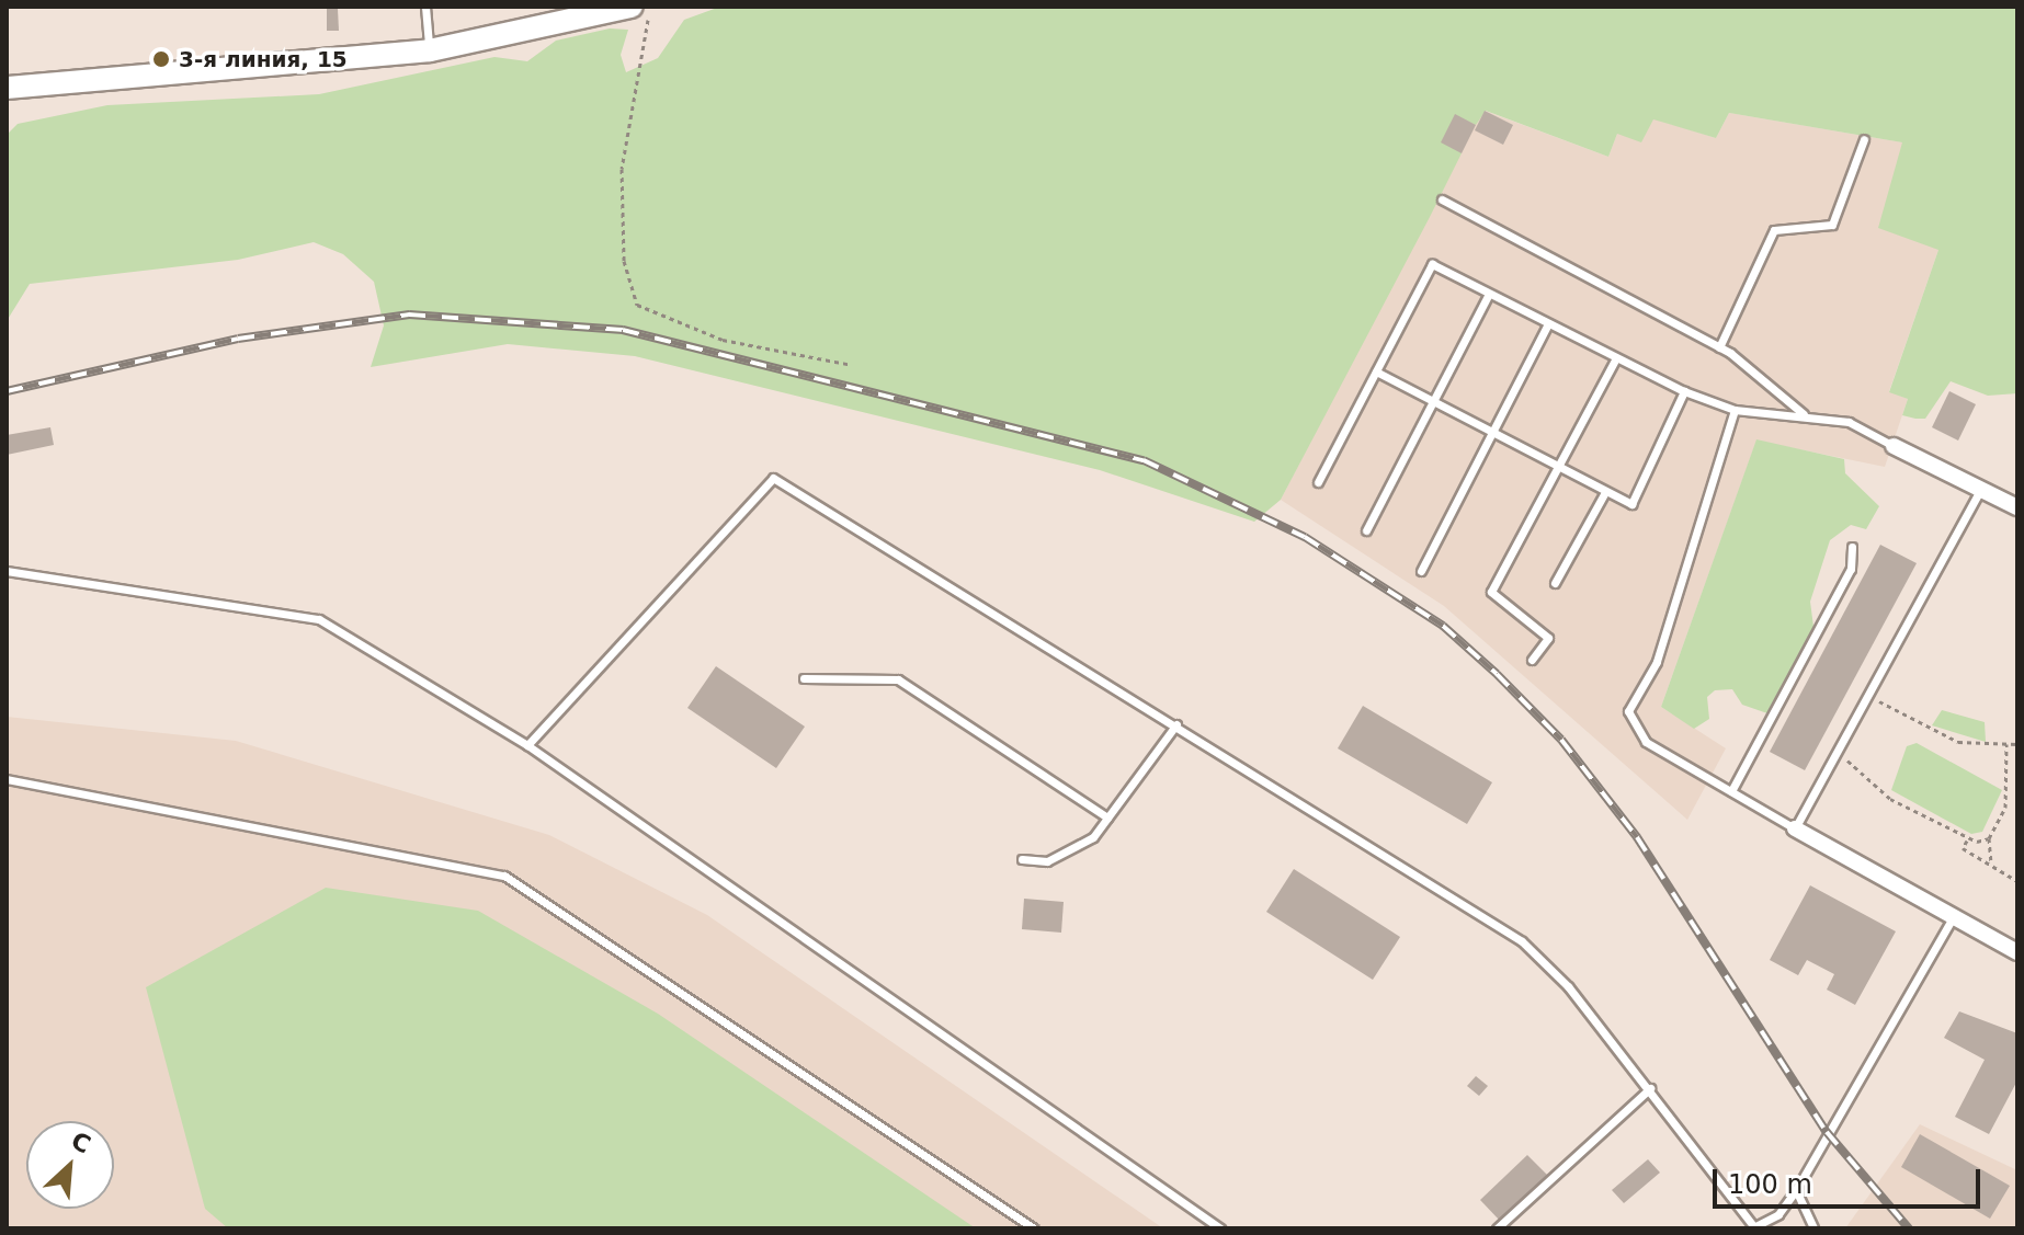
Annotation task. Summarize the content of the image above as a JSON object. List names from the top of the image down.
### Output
{
  "places": ["3-я линия, 15"],
  "scale_bar": "100 m",
  "north": "top right"
}
